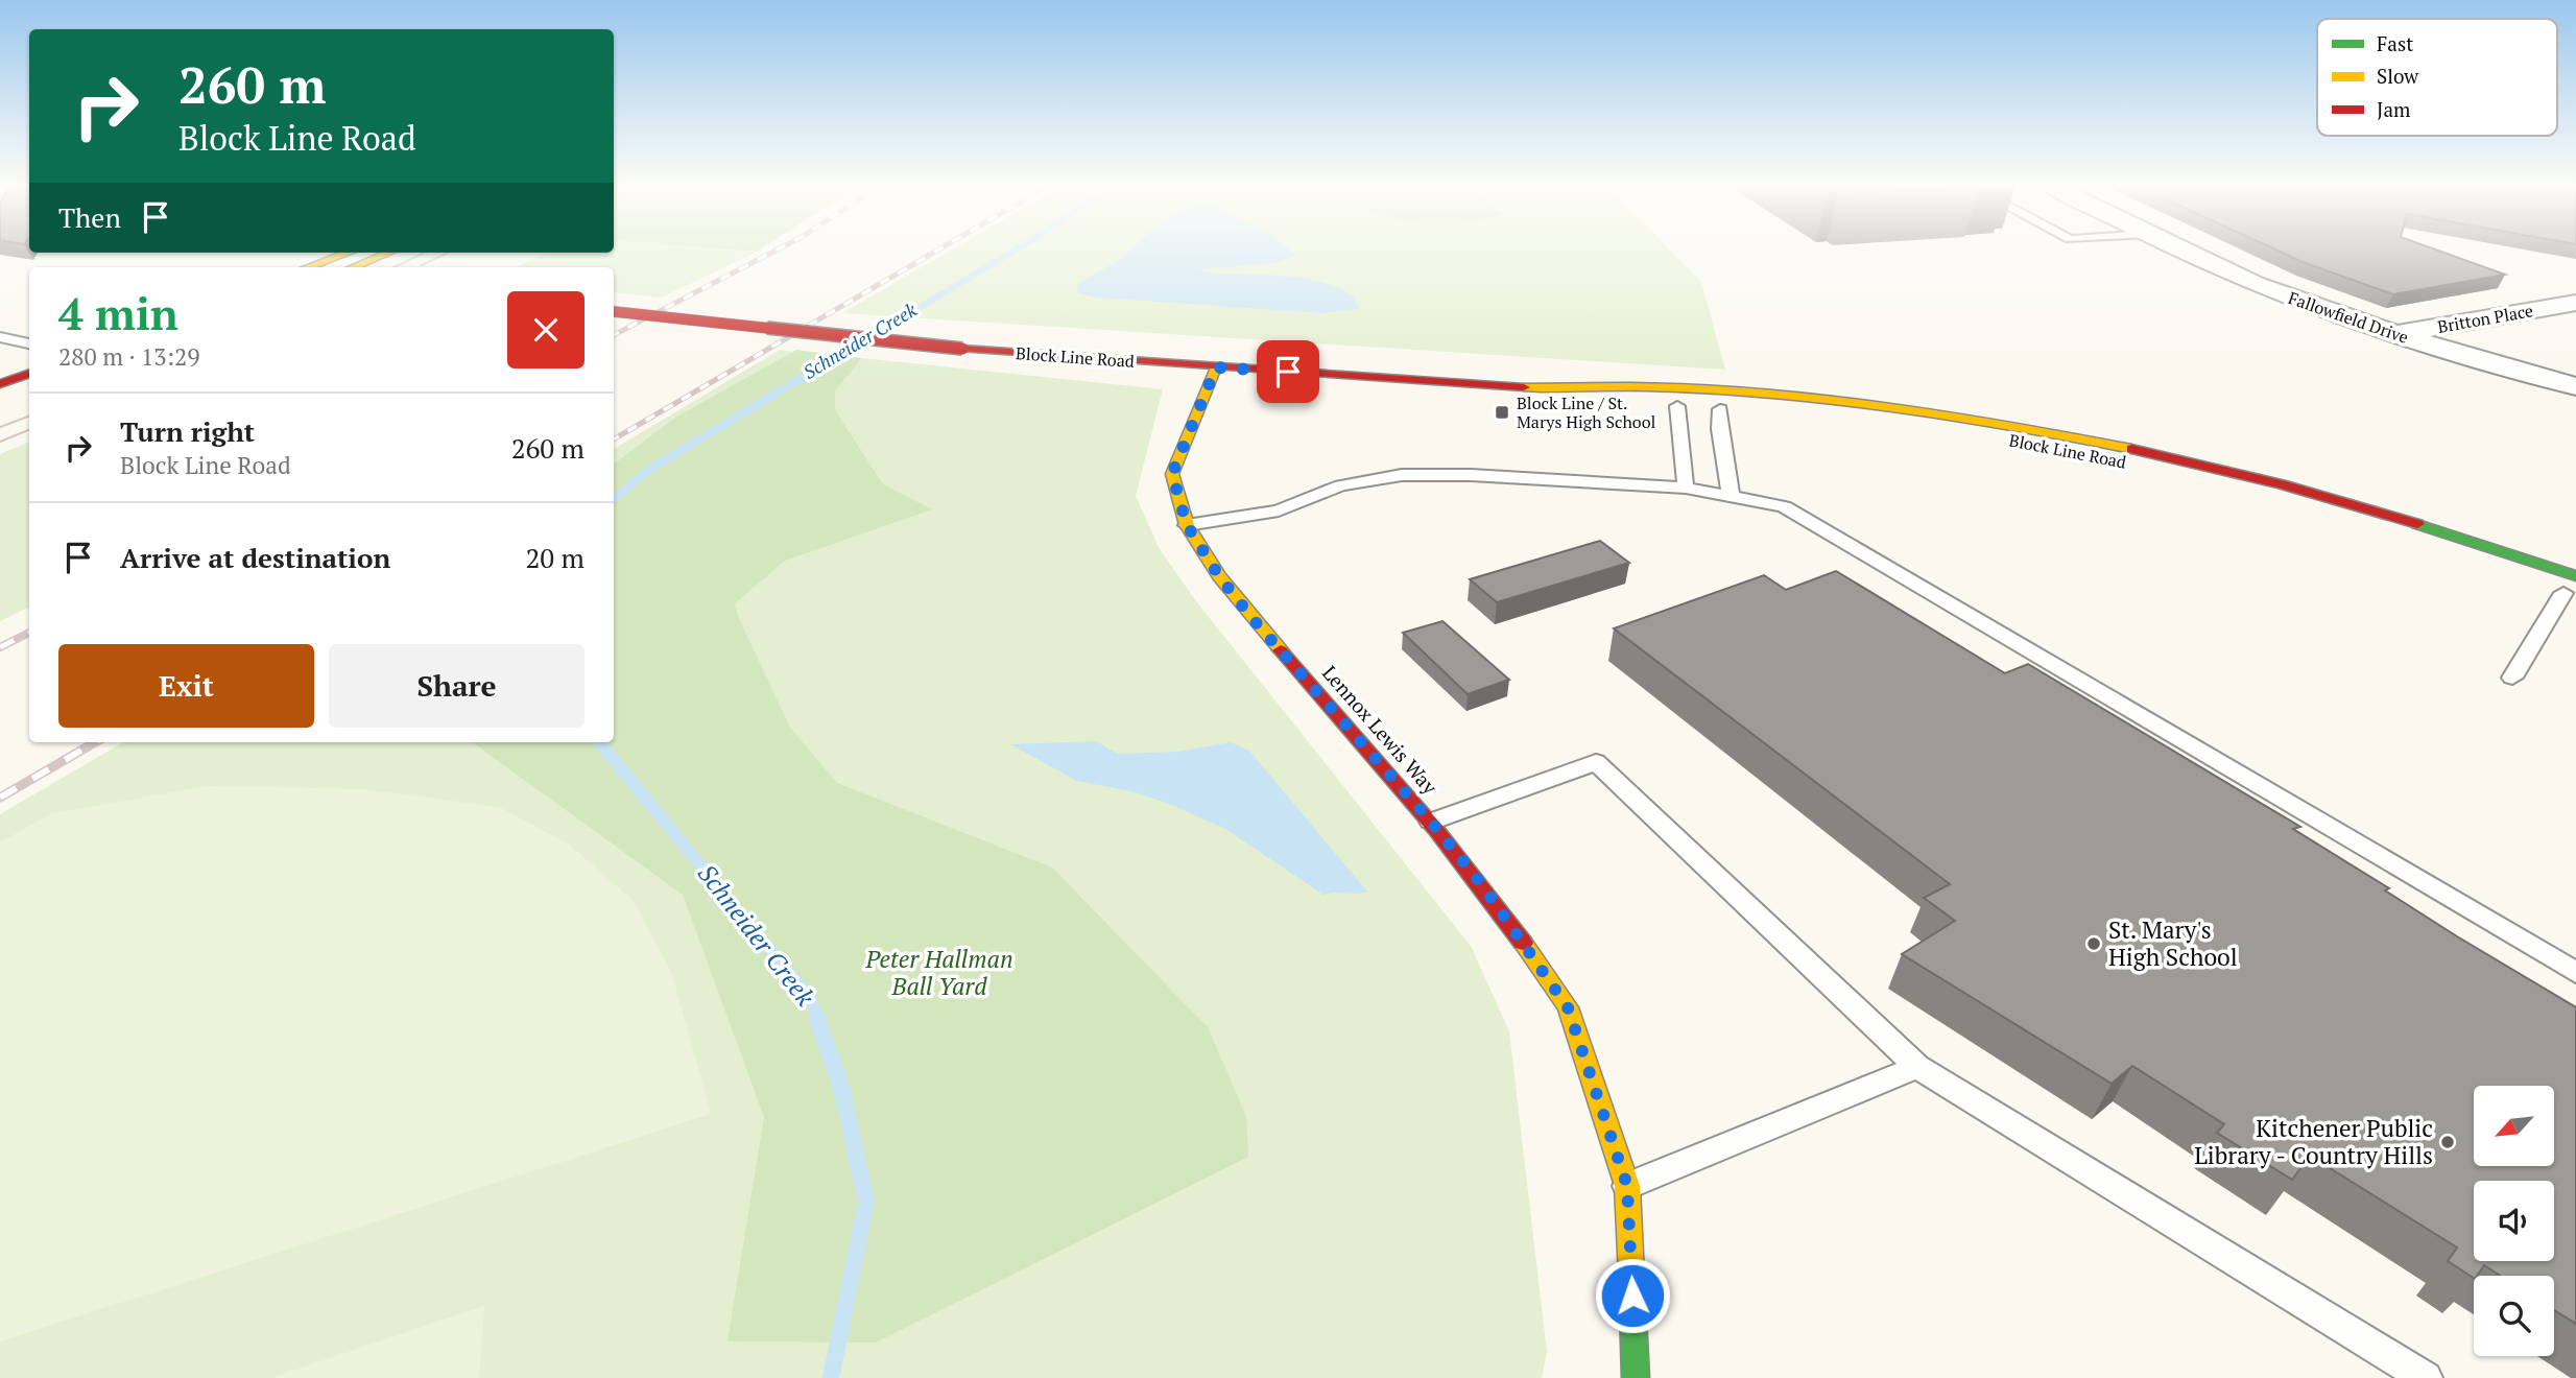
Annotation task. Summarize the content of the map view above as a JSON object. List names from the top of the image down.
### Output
{
  "streets": {
    "street": [
      "Fallowfield Drive",
      "Britton Place",
      "Block Line Road",
      "Lennox Lewis Way"
    ]
  },
  "crossings": [
    ["Fallowfield Drive", "Britton Place"],
    ["Block Line Road", "Lennox Lewis Way"]
  ],
  "water": ["Schneider Creek"],
  "parks": ["Peter Hallman Ball Yard"],
  "places": {
    "transit": ["Block Line / St. Marys High School"],
    "other": ["St. Mary's High School", "Kitchener Public Library - Country Hills"]
  },
  "legend": ["Fast", "Slow", "Jam"],
  "north": "bottom left",
  "page": {
    "turn": ["260 m", "Block Line Road"],
    "then": "Then",
    "heading": ["4 min", "280 m · 13:29"],
    "list": [
      {
        "name": "Turn right",
        "note": "Block Line Road",
        "value": "260 m"
      },
      {
        "name": "Arrive at destination",
        "value": "20 m"
      }
    ],
    "buttons": ["Exit", "Share"]
  }
}
